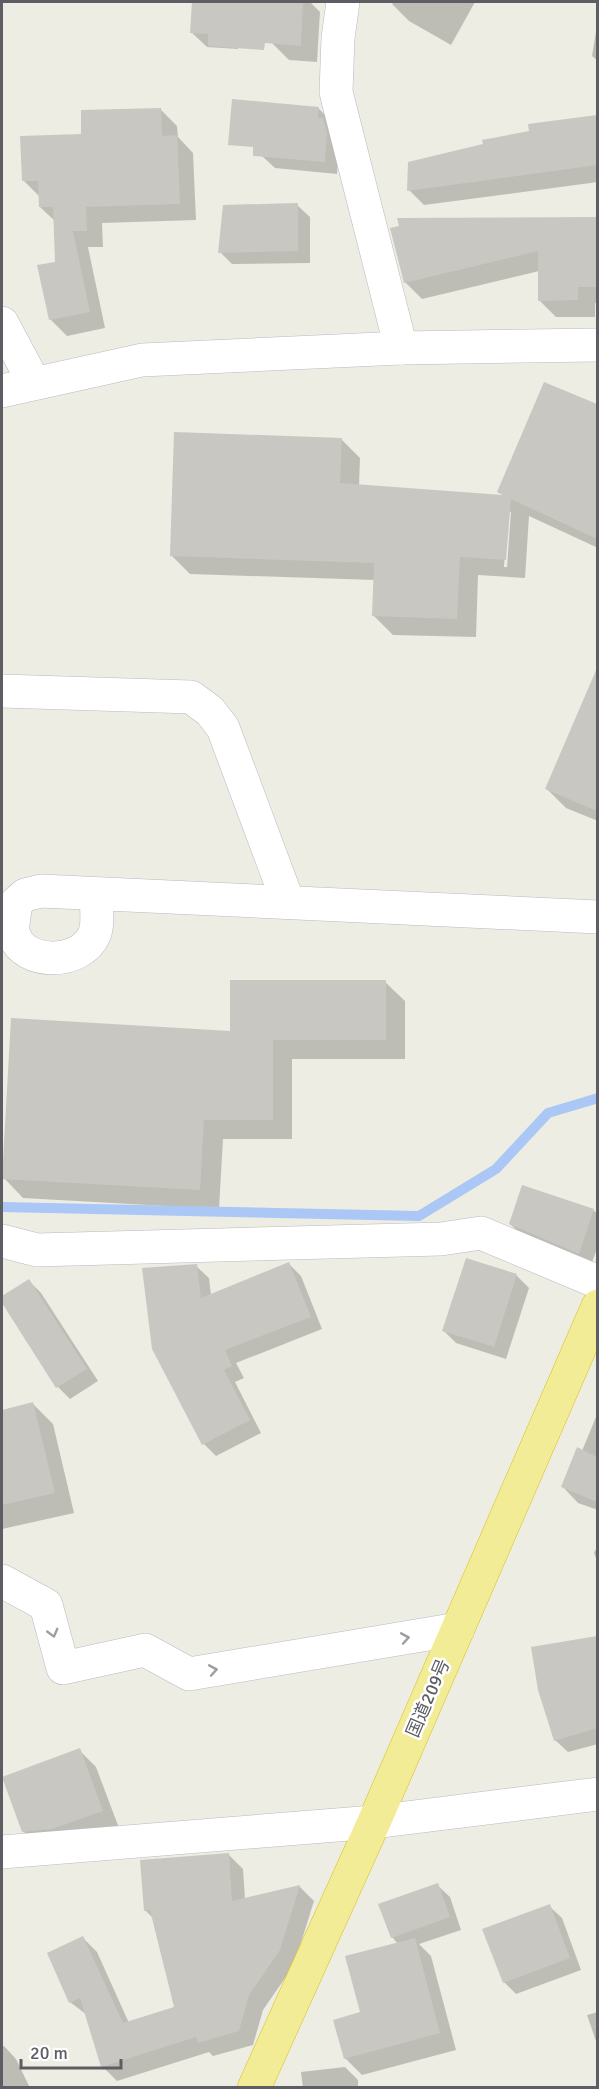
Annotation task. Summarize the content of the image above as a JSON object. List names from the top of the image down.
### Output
{
  "streets": {
    "highway": ["国道209号"]
  },
  "scale_bar": "20 m"
}
